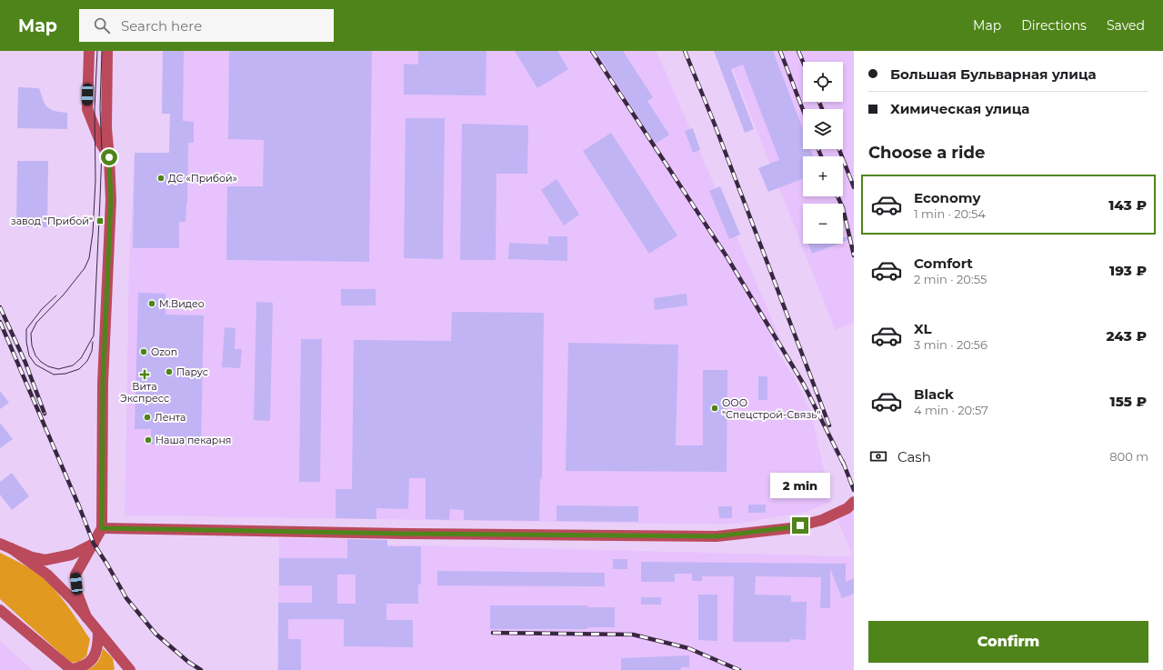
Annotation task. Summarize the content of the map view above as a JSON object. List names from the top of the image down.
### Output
{
  "places": {
    "other": [
      "ДC «Прибой»",
      "М.Видео",
      "Ozon",
      "Парус",
      "ООО \"Спецстрой-Связь\"",
      "Лента",
      "Наша пекарня"
    ],
    "transit": ["завод \"Прибой\""],
    "health": ["Вита Экспресс"]
  },
  "page": {
    "header": "Map",
    "search": "Search here",
    "nav": ["Map", "Directions", "Saved"],
    "banner": ["Большая Бульварная улица", "Химическая улица"],
    "map_buttons": ["+", "−"],
    "heading": "Choose a ride",
    "list": [
      {
        "name": "Economy",
        "note": "1 min · 20:54",
        "value": "143 ₽"
      },
      {
        "name": "Comfort",
        "note": "2 min · 20:55",
        "value": "193 ₽"
      },
      {
        "name": "XL",
        "note": "3 min · 20:56",
        "value": "243 ₽"
      },
      {
        "name": "Black",
        "note": "4 min · 20:57",
        "value": "155 ₽"
      }
    ],
    "pay": ["Cash", "800 m"],
    "bubble": "2 min",
    "buttons": "Confirm"
  }
}
